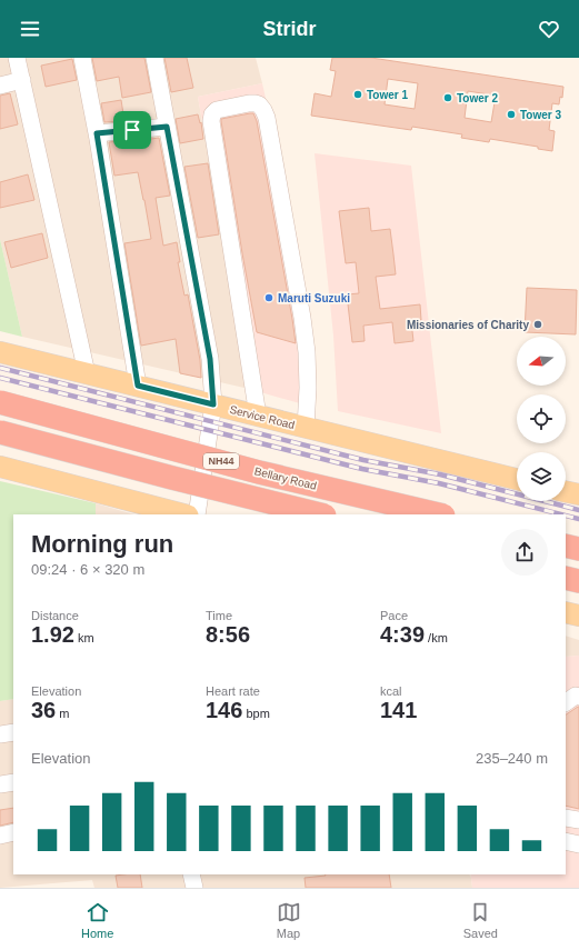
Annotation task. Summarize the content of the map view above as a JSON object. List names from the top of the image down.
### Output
{
  "streets": {
    "highway": ["NH44", "Bellary Road"],
    "main road": ["Service Road"]
  },
  "places": [
    "Tower 1",
    "Tower 2",
    "Tower 3",
    "Maruti Suzuki",
    "Missionaries of Charity"
  ],
  "north": "left",
  "page": {
    "header": "Stridr",
    "heading": ["Morning run", "09:24 · 6 × 320 m"],
    "stats": [
      ["Distance", "1.92 km"],
      ["Time", "8:56"],
      ["Pace", "4:39 /km"],
      ["Elevation", "36 m"],
      ["Heart rate", "146 bpm"],
      ["kcal", "141"]
    ],
    "chart": ["Elevation", "235–240 m"],
    "tabs": ["Home", "Map", "Saved"]
  }
}
